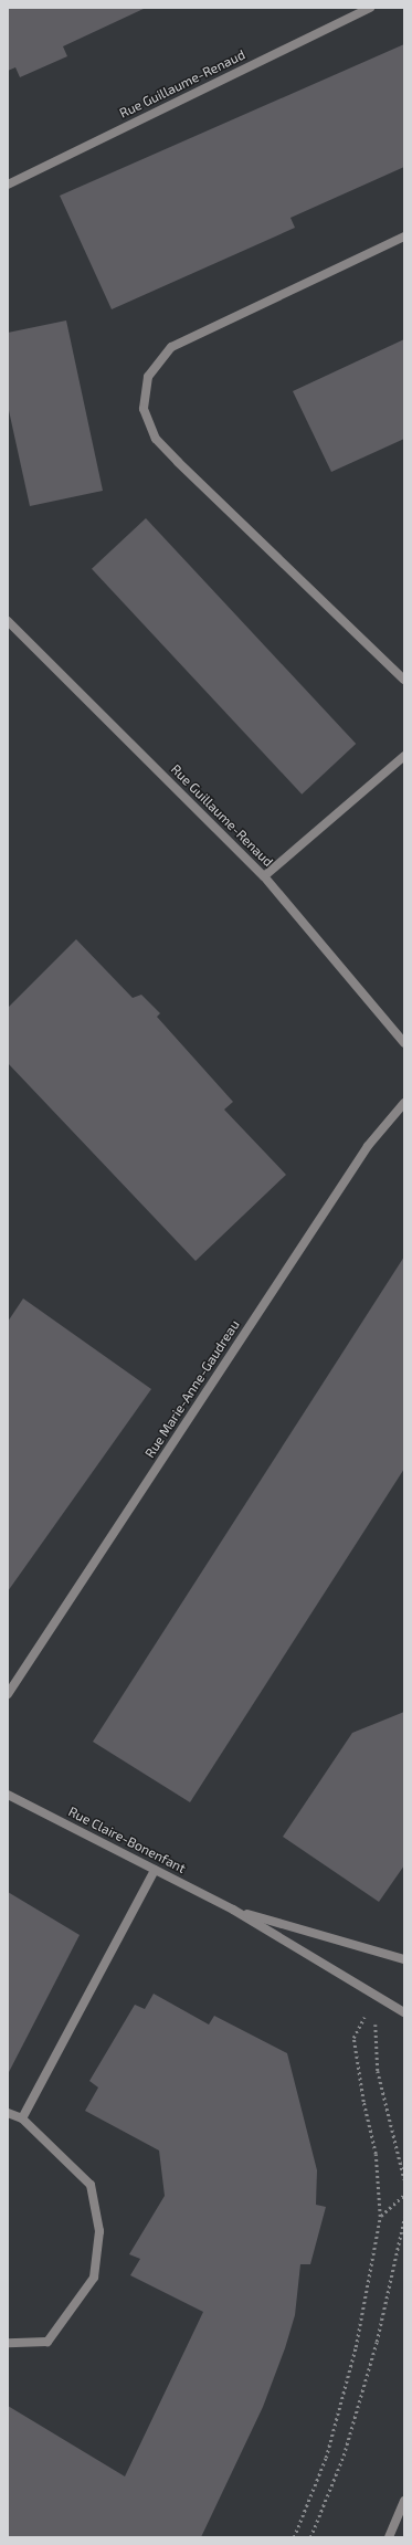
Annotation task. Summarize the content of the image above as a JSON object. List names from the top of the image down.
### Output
{
  "streets": {
    "street": ["Rue Guillaume-Renaud", "Rue Marie-Anne-Gaudreau", "Rue Claire-Bonenfant"]
  }
}
